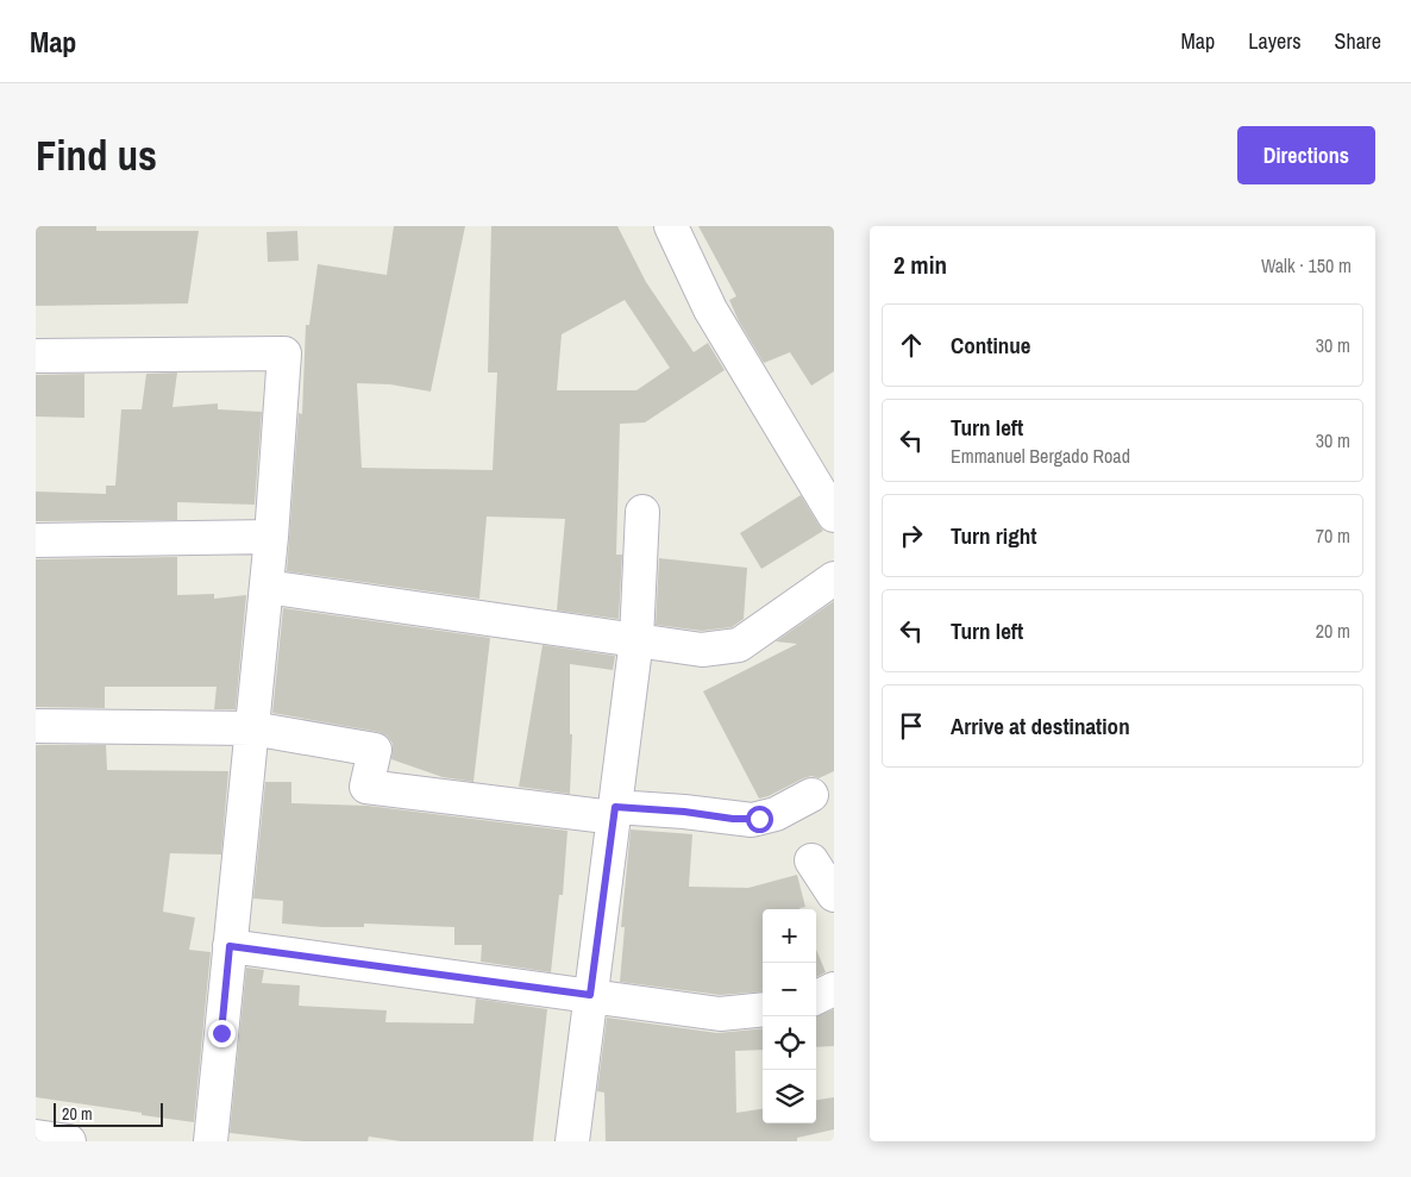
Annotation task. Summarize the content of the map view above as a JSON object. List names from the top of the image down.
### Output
{
  "scale_bar": "20 m",
  "page": {
    "header": "Map",
    "nav": ["Map", "Layers", "Share"],
    "buttons": "Directions",
    "title": "Find us",
    "heading": ["2 min", "Walk · 150 m"],
    "list": [
      ["Continue", "30 m"],
      ["Turn left", "Emmanuel Bergado Road", "30 m"],
      ["Turn right", "70 m"],
      ["Turn left", "20 m"],
      "Arrive at destination"
    ],
    "map_buttons": ["+", "−"],
    "scale": "20 m"
  }
}
